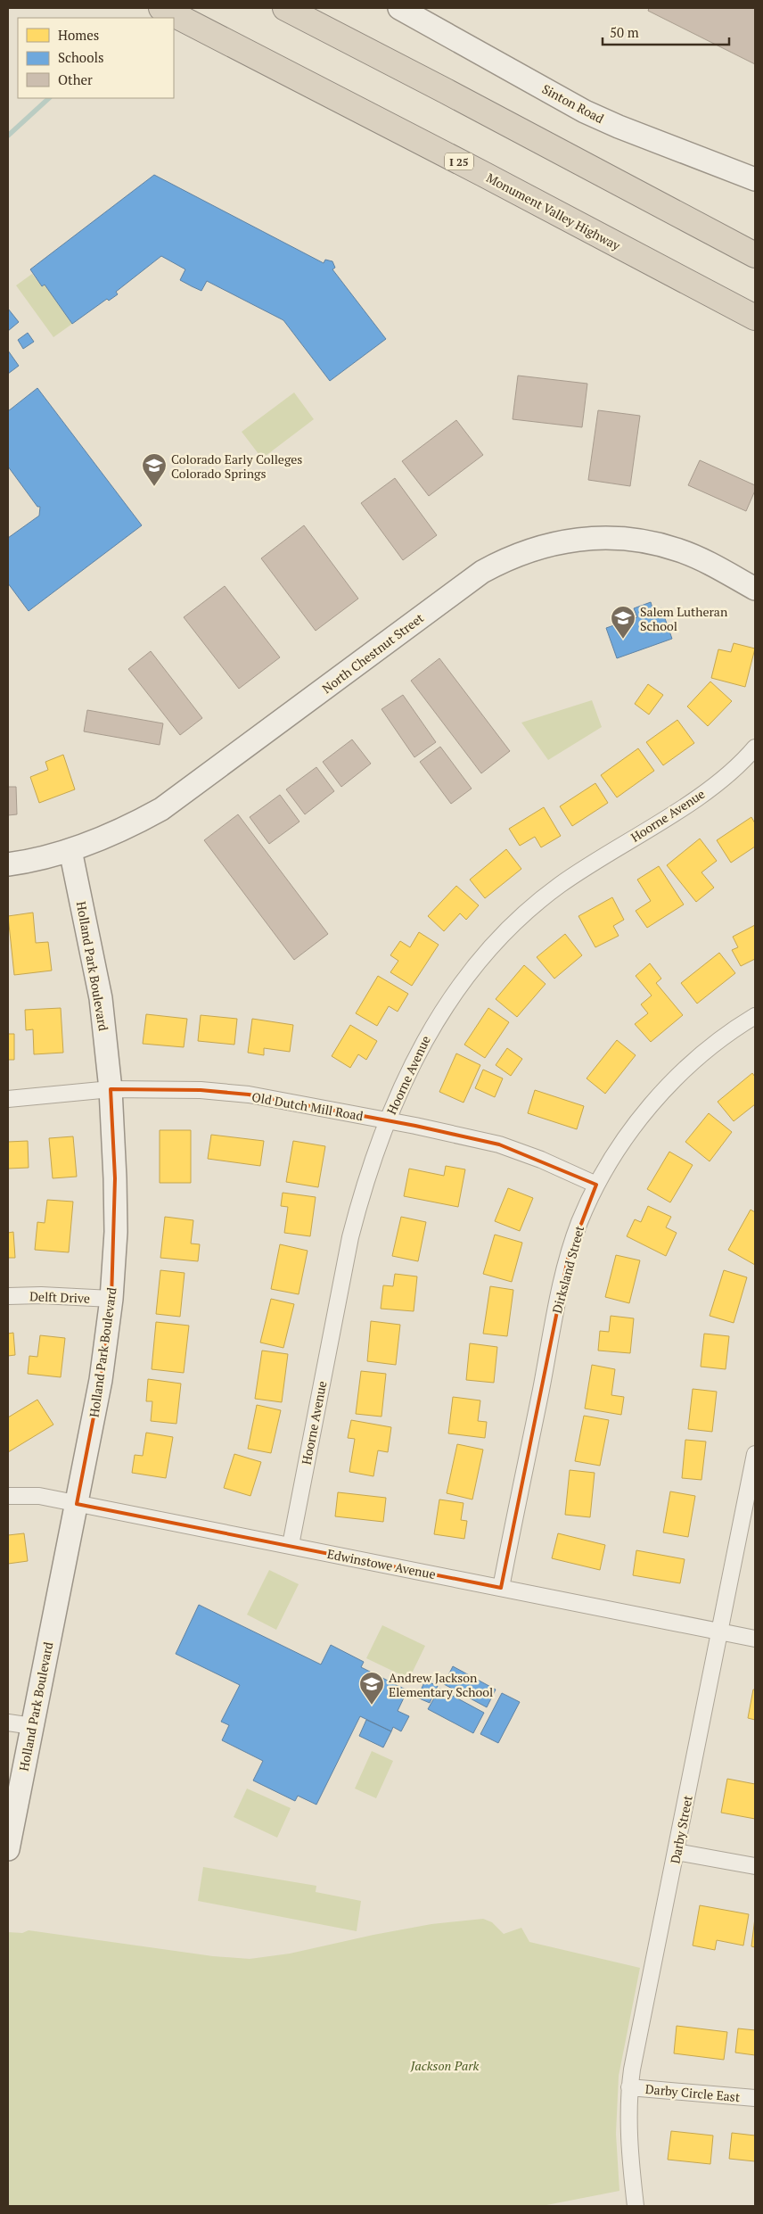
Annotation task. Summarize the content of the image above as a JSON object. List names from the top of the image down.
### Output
{
  "streets": {
    "highway": ["I 25", "Monument Valley Highway"],
    "street": [
      "Sinton Road",
      "North Chestnut Street",
      "Hoorne Avenue",
      "Holland Park Boulevard",
      "Old Dutch Mill Road",
      "Dirksland Street",
      "Delft Drive",
      "Edwinstowe Avenue",
      "Darby Street",
      "Darby Circle East"
    ]
  },
  "crossings": [
    ["North Chestnut Street", "Holland Park Boulevard"],
    ["Hoorne Avenue", "Old Dutch Mill Road"],
    ["Hoorne Avenue", "Edwinstowe Avenue"],
    ["Holland Park Boulevard", "Old Dutch Mill Road"],
    ["Holland Park Boulevard", "Delft Drive"],
    ["Holland Park Boulevard", "Edwinstowe Avenue"],
    ["Old Dutch Mill Road", "Dirksland Street"],
    ["Dirksland Street", "Edwinstowe Avenue"],
    ["Edwinstowe Avenue", "Darby Street"],
    ["Darby Street", "Darby Circle East"]
  ],
  "parks": ["Jackson Park"],
  "places": {
    "school or university": ["Colorado Early Colleges Colorado Springs", "Salem Lutheran School", "Andrew Jackson Elementary School"]
  },
  "legend": ["Homes", "Schools", "Other"],
  "scale_bar": "50 m"
}
